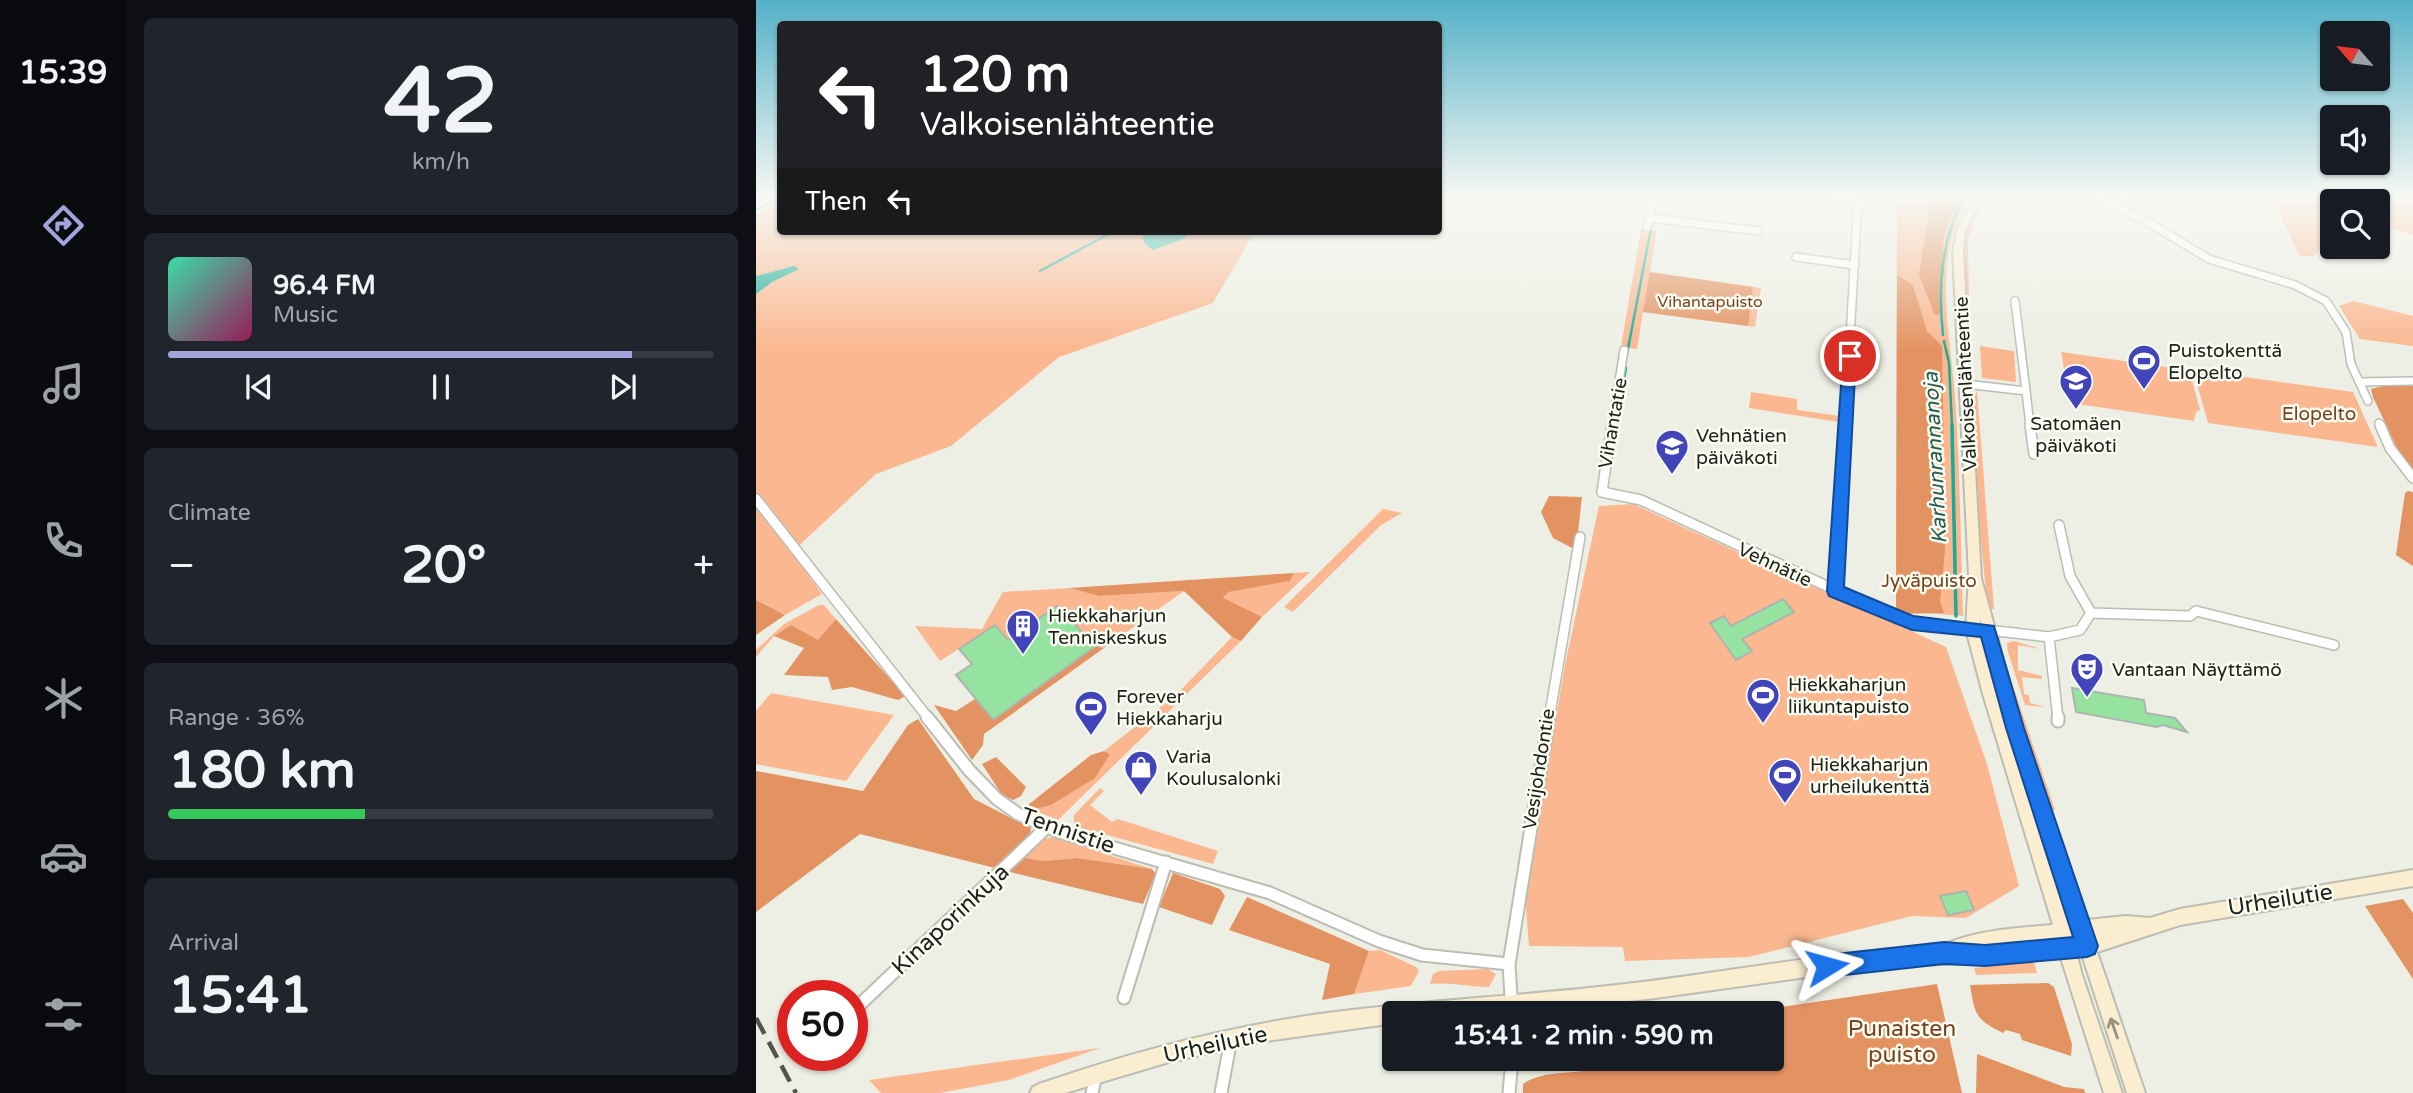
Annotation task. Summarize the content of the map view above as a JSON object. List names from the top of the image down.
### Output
{
  "streets": {
    "main road": ["Valkoisenlähteentie", "Urheilutie"],
    "street": [
      "Vihantatie",
      "Vehnätie",
      "Vesijohdontie",
      "Tennistie",
      "Kinaporinkuja"
    ]
  },
  "crossings": [
    ["Valkoisenlähteentie", "Vehnätie"],
    ["Valkoisenlähteentie", "Urheilutie"],
    ["Vihantatie", "Vehnätie"],
    ["Vesijohdontie", "Tennistie"],
    ["Tennistie", "Kinaporinkuja"]
  ],
  "water": ["Karhunrannanoja"],
  "parks": [
    "Vihantapuisto",
    "Elopelto",
    "Jyväpuisto",
    "Punaisten puisto"
  ],
  "places": {
    "sports": [
      "Puistokenttä Elopelto",
      "Hiekkaharjun liikuntapuisto",
      "Forever Hiekkaharju",
      "Hiekkaharjun urheilukenttä"
    ],
    "school or university": ["Satomäen päiväkoti", "Vehnätien päiväkoti"],
    "building": ["Hiekkaharjun Tenniskeskus"],
    "theatre": ["Vantaan Näyttämö"],
    "shop": ["Varia Koulusalonki"]
  },
  "north": "top left",
  "page": {
    "tabs": "15:39",
    "tile": [
      ["42", "km/h"],
      "Climate",
      ["Range · 36%", "180 km"],
      ["Arrival", "15:41"]
    ],
    "turn": ["120 m", "Valkoisenlähteentie"],
    "then": "Then",
    "song": ["96.4 FM", "Music"],
    "heat": ["−", "20°", "+"],
    "limit": "50",
    "trip": "15:41 · 2 min · 590 m"
  }
}
